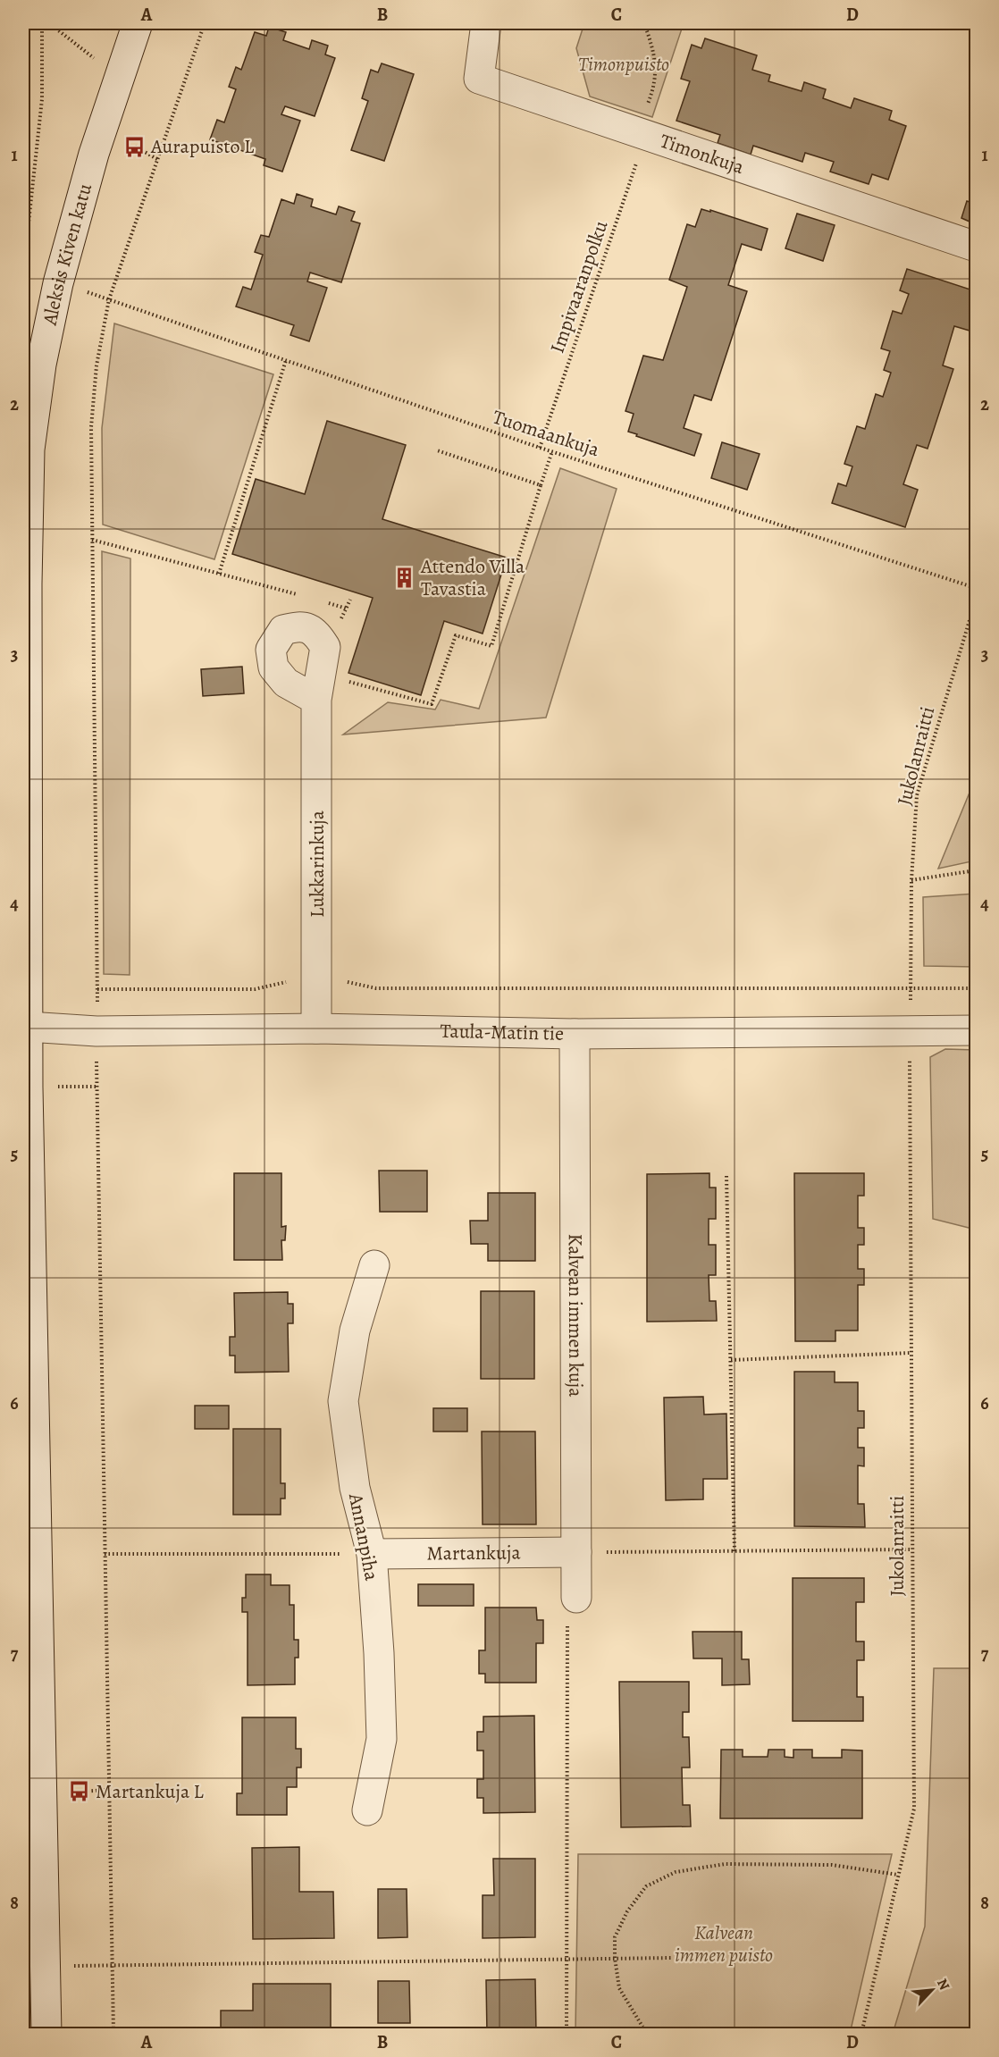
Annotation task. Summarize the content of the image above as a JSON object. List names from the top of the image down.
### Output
{
  "streets": {
    "street": [
      "Timonkuja",
      "Aleksis Kiven katu",
      "Lukkarinkuja",
      "Taula-Matin tie",
      "Kalvean immen kuja",
      "Annanpiha",
      "Martankuja"
    ],
    "path": ["Impivaaranpolku", "Tuomaankuja", "Jukolanraitti"]
  },
  "crossings": [
    ["Timonkuja", "Impivaaranpolku"],
    ["Aleksis Kiven katu", "Taula-Matin tie"],
    ["Impivaaranpolku", "Tuomaankuja"],
    ["Lukkarinkuja", "Taula-Matin tie"],
    ["Taula-Matin tie", "Kalvean immen kuja"],
    ["Kalvean immen kuja", "Martankuja"],
    ["Annanpiha", "Martankuja"]
  ],
  "parks": ["Timonpuisto", "Kalvean immen puisto"],
  "places": {
    "bus stop": ["Aurapuisto L", "Martankuja L"],
    "building": ["Attendo Villa Tavastia"]
  },
  "north": "top right",
  "grid": {
    "columns": [
      "A",
      "B",
      "C",
      "D"
    ],
    "rows": [
      "1",
      "2",
      "3",
      "4",
      "5",
      "6",
      "7",
      "8"
    ]
  }
}
